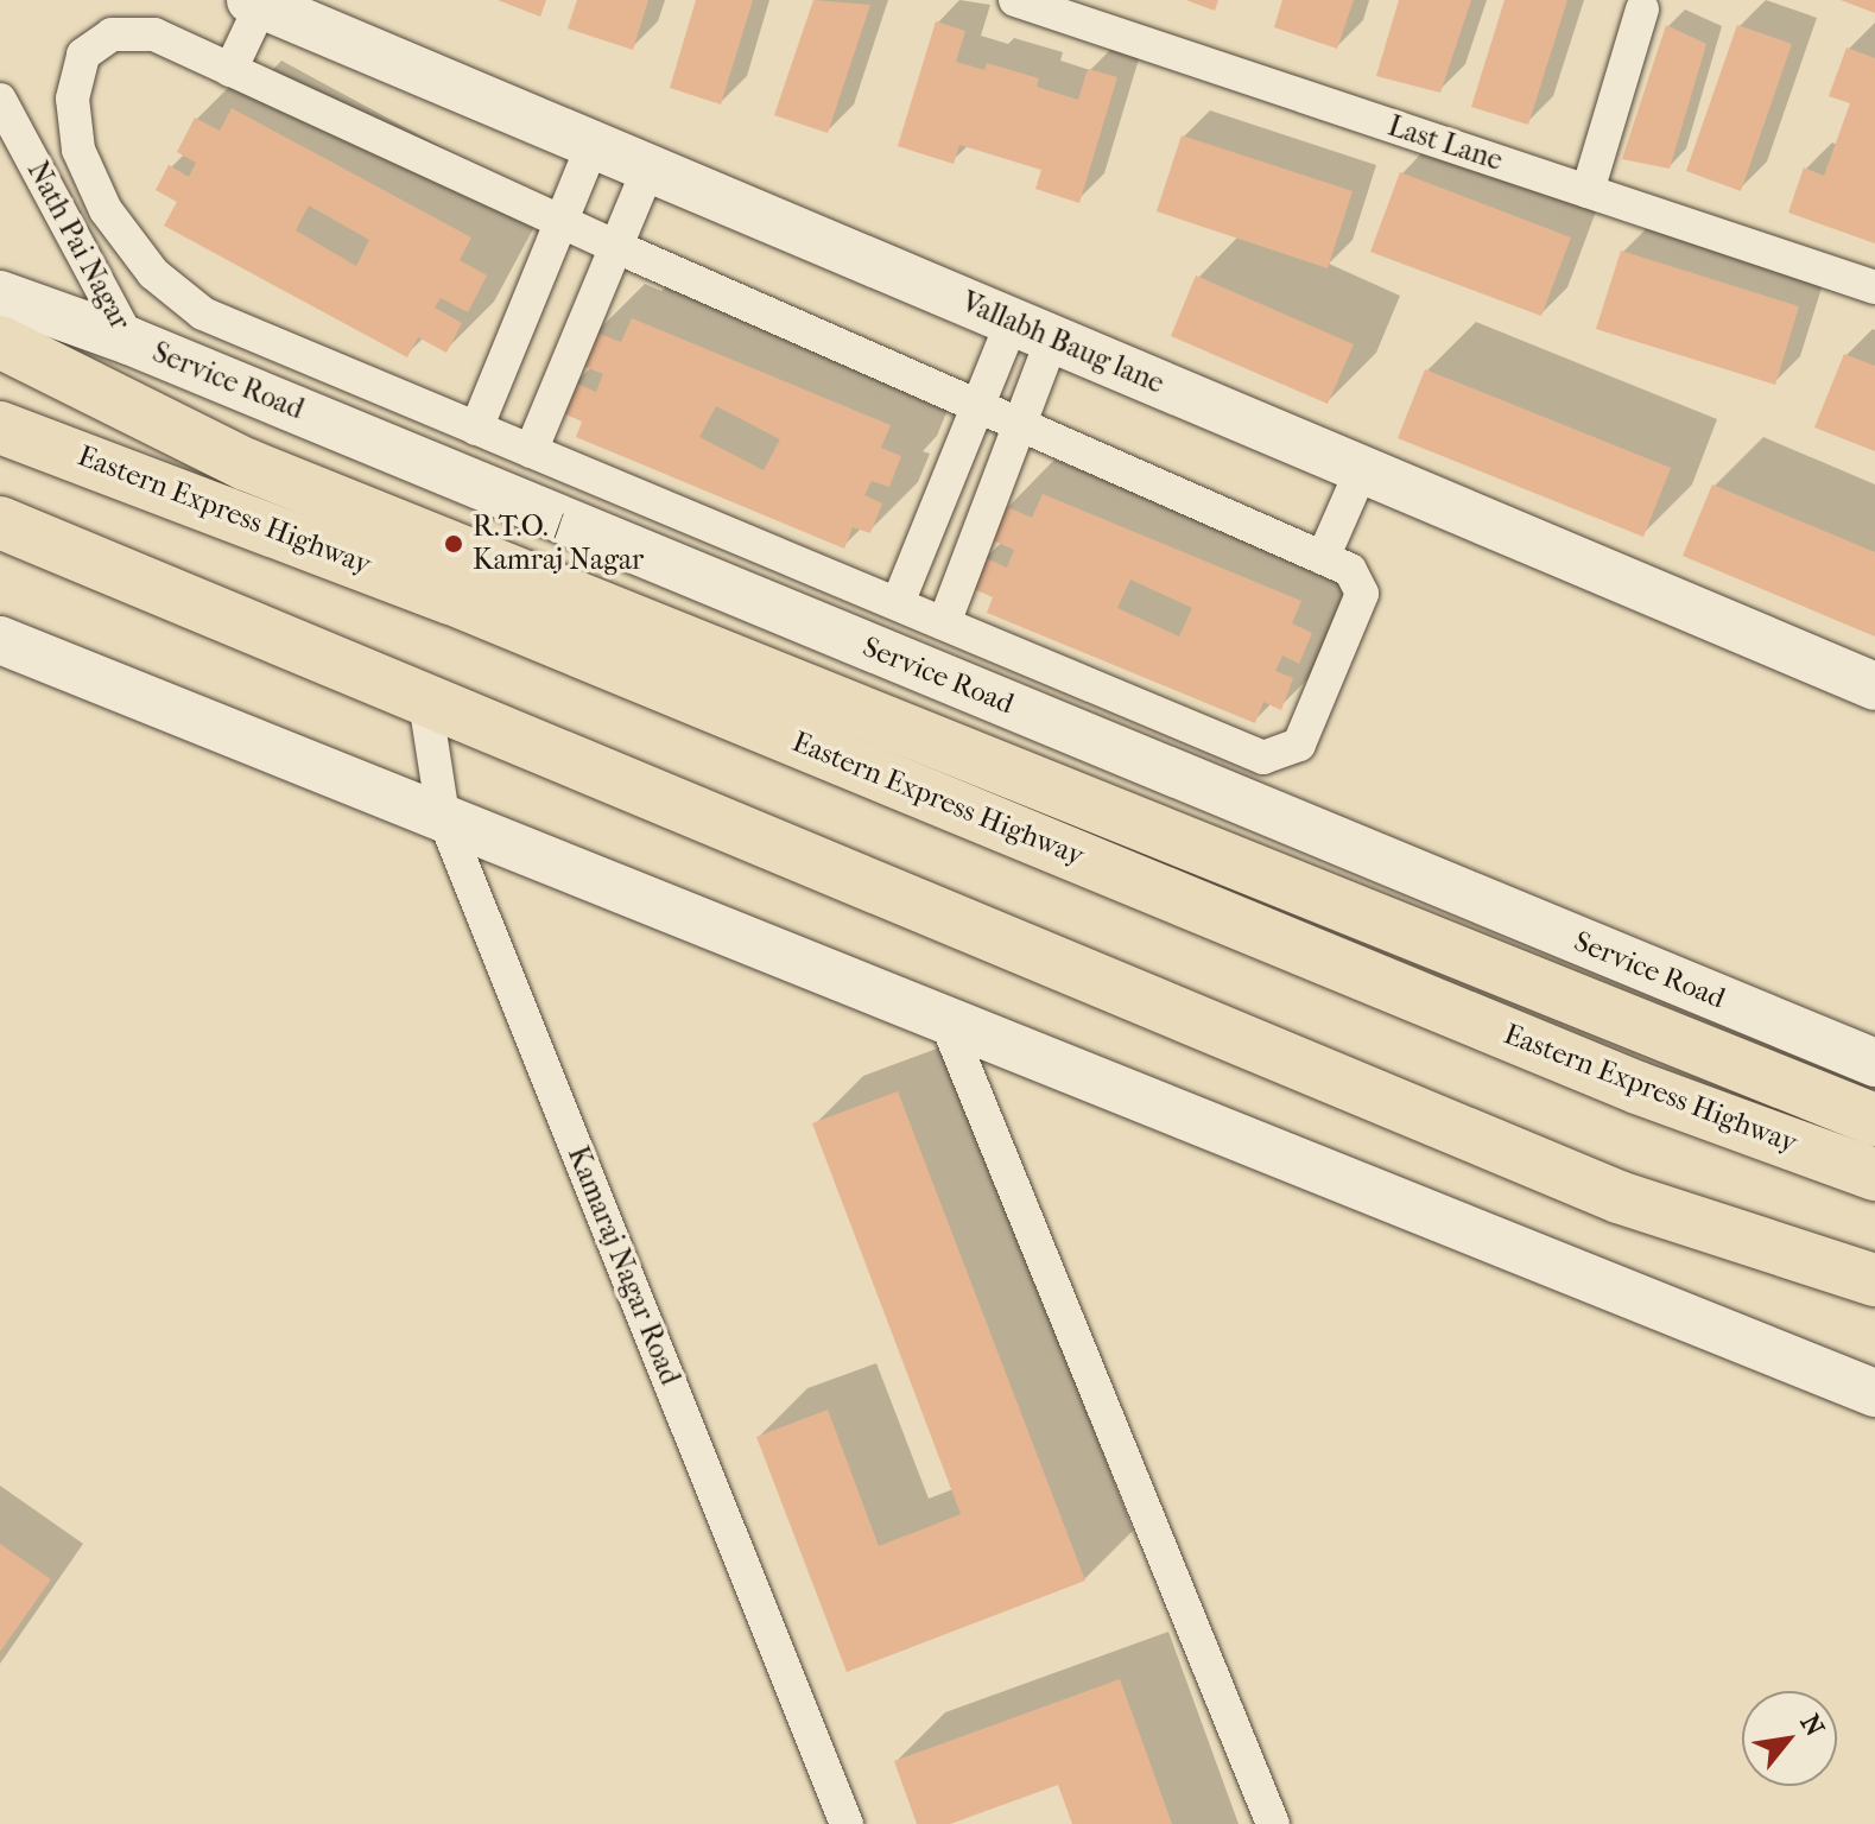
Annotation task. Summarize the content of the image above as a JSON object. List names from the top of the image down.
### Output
{
  "streets": {
    "highway": ["Eastern Express Highway"],
    "street": [
      "Last Lane",
      "Nath Pai Nagar",
      "Vallabh Baug lane",
      "Service Road",
      "Kamaraj Nagar Road"
    ]
  },
  "crossings": [
    ["Nath Pai Nagar", "Service Road"]
  ],
  "places": ["R.T.O. / Kamraj Nagar"],
  "north": "top right"
}
